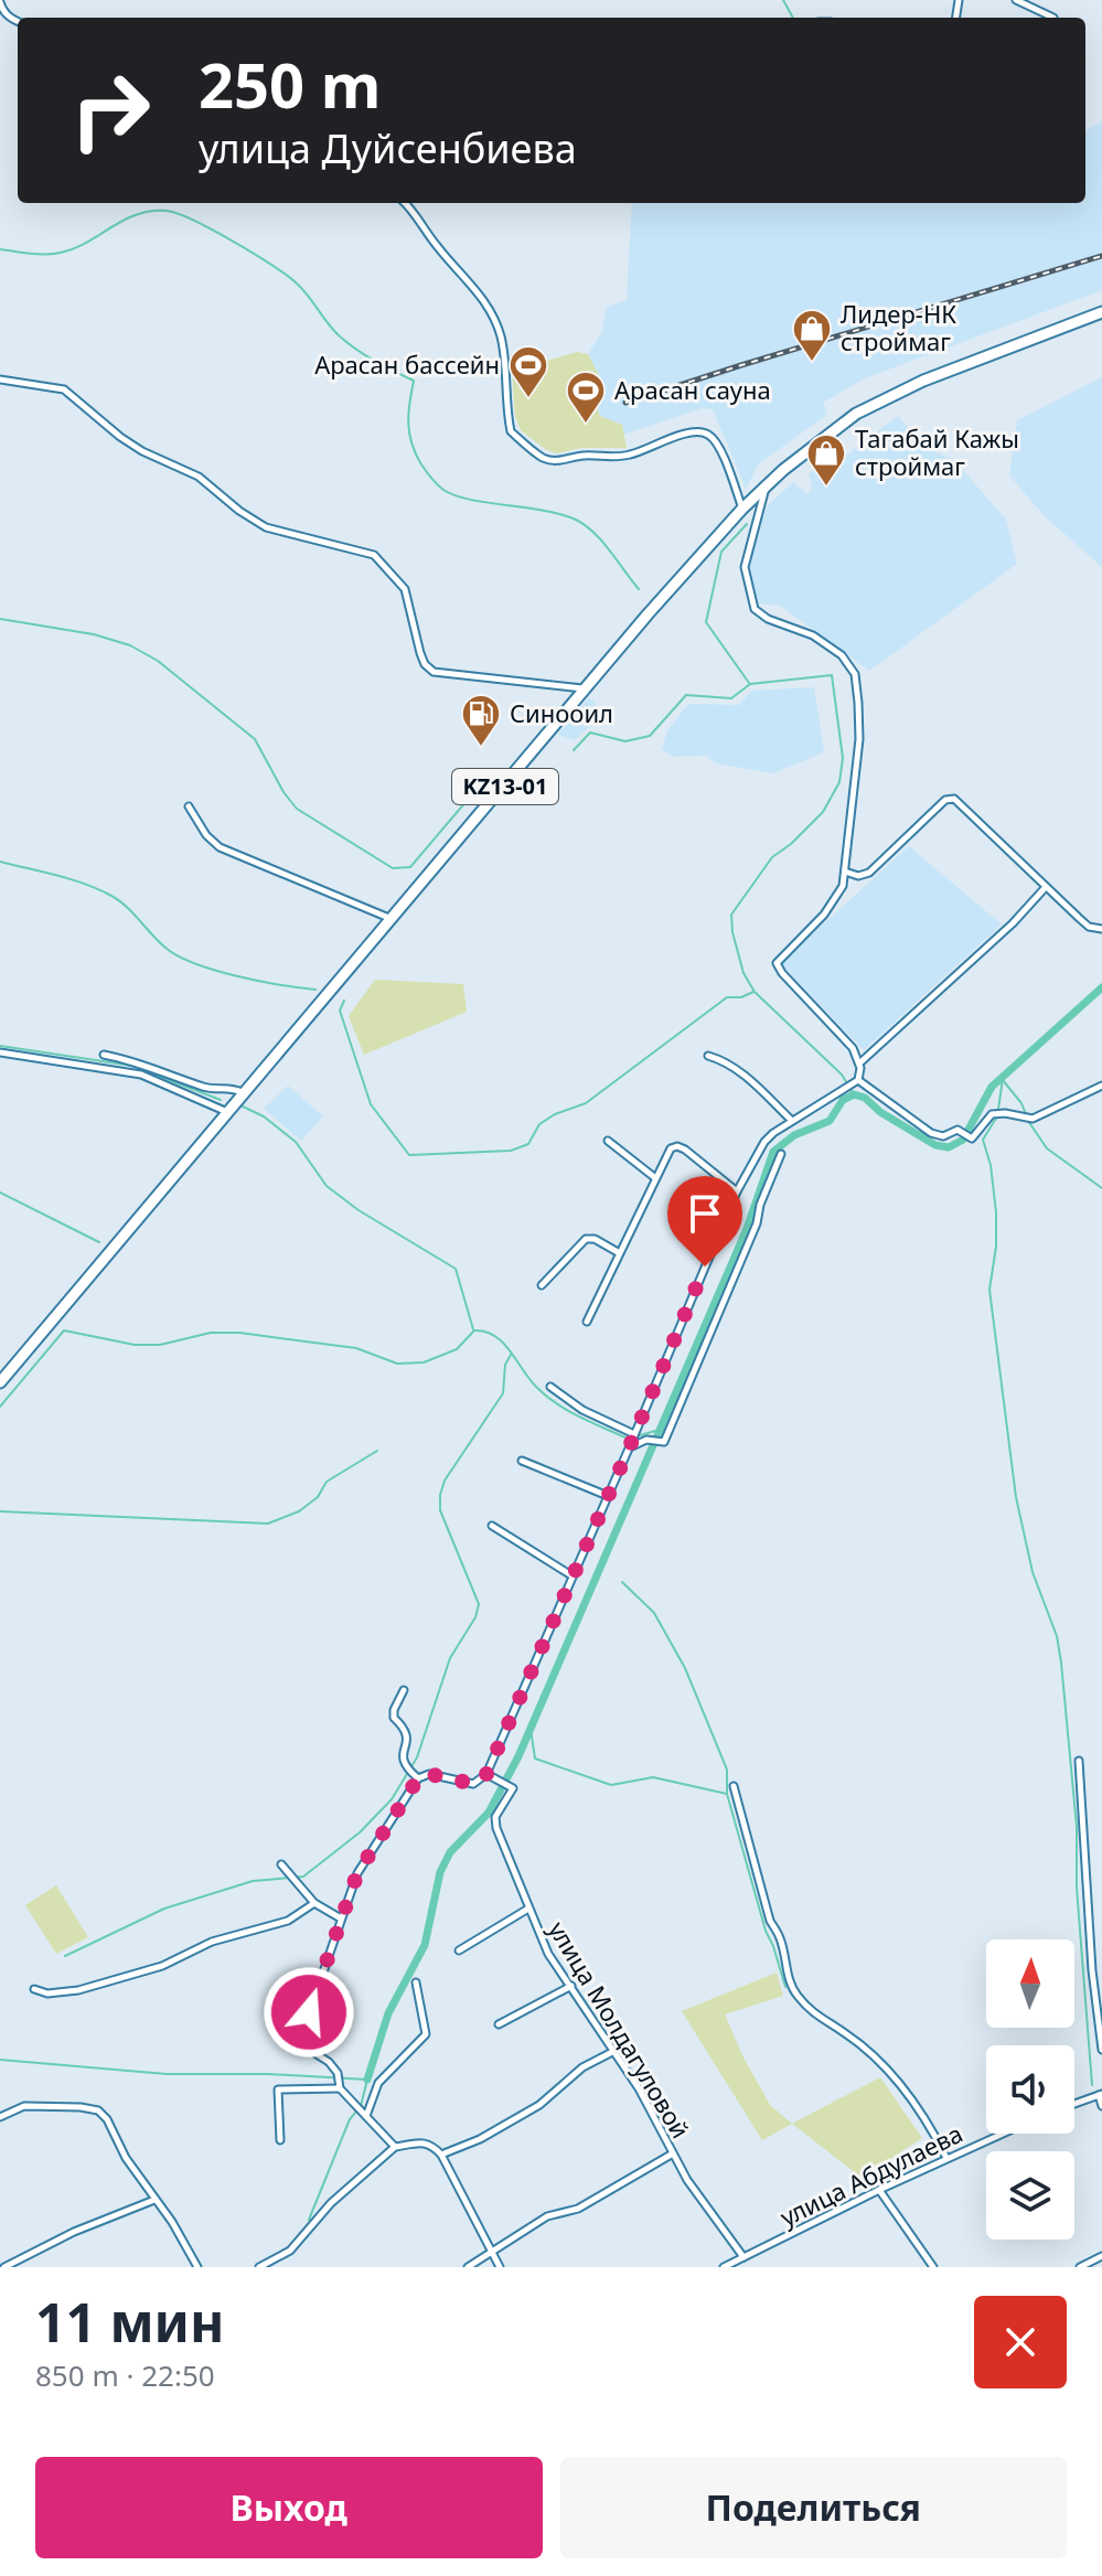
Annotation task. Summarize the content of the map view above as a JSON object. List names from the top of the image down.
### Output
{
  "streets": {
    "highway": ["KZ13-01"],
    "street": ["улица Молдагуловой", "улица Абдулаева"]
  },
  "crossings": [
    ["улица Молдагуловой", "улица Абдулаева"]
  ],
  "places": {
    "shop": ["Лидер-НК строймаг", "Тагабай Кажы строймаг"],
    "sports": ["Арасан бассейн", "Арасан сауна"],
    "fuel station": ["Синооил"]
  },
  "north": "top",
  "page": {
    "turn": ["250 m", "улица Дуйсенбиева"],
    "heading": ["11 мин", "850 m · 22:50"],
    "buttons": ["Выход", "Поделиться"]
  }
}
